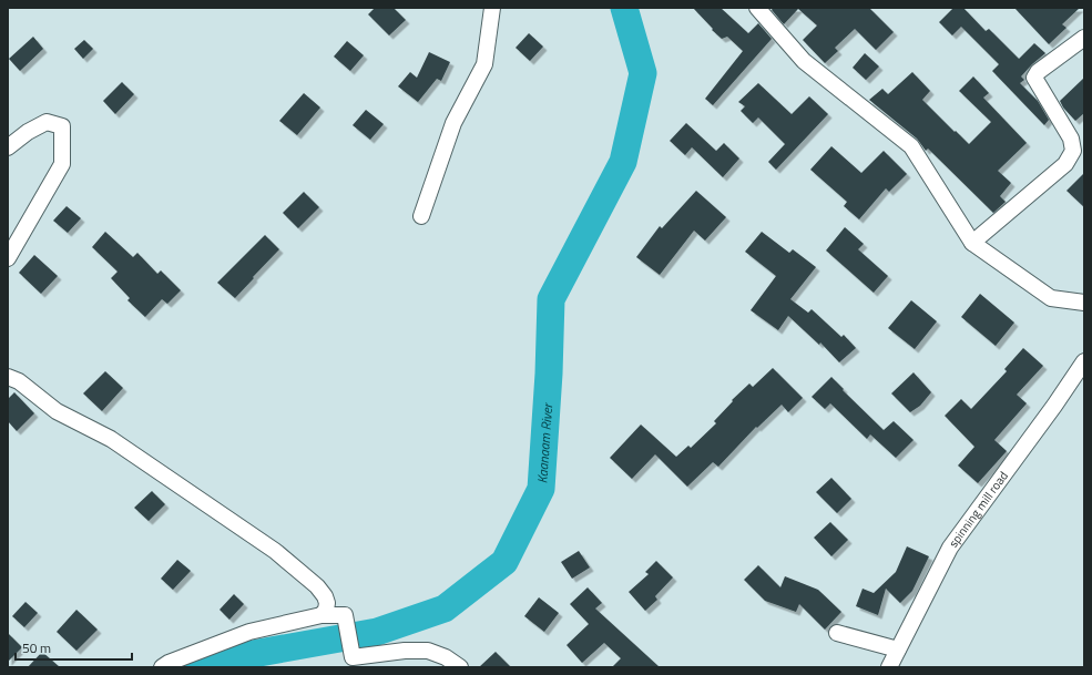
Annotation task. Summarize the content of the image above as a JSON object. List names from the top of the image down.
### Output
{
  "streets": {
    "street": ["spinning mill road"]
  },
  "water": ["Kaanaam River"],
  "scale_bar": "50 m"
}
